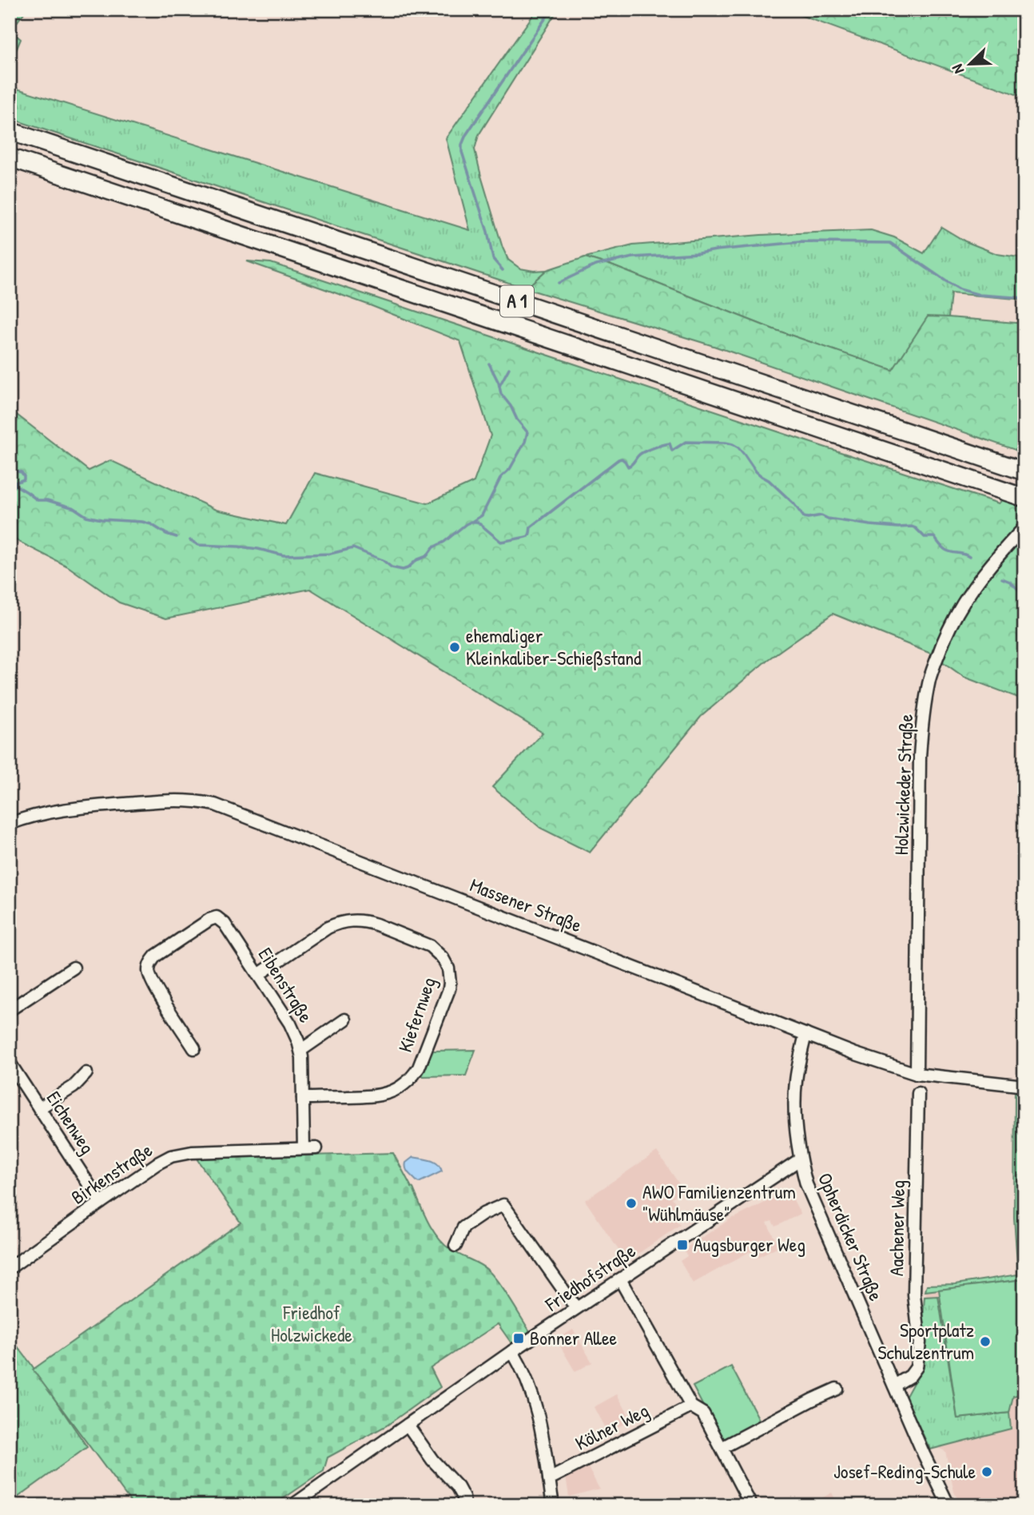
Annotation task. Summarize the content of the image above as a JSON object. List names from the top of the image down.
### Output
{
  "streets": {
    "highway": ["A 1"],
    "street": [
      "Holzwickeder Straße",
      "Massener Straße",
      "Eibenstraße",
      "Kiefernweg",
      "Eichenweg",
      "Birkenstraße",
      "Aachener Weg",
      "Opherdicker Straße",
      "Friedhofstraße",
      "Kölner Weg"
    ]
  },
  "crossings": [
    ["Holzwickeder Straße", "Massener Straße"],
    ["Massener Straße", "Opherdicker Straße"],
    ["Eibenstraße", "Kiefernweg"],
    ["Eibenstraße", "Birkenstraße"],
    ["Eichenweg", "Birkenstraße"],
    ["Aachener Weg", "Opherdicker Straße"],
    ["Opherdicker Straße", "Friedhofstraße"]
  ],
  "parks": ["Friedhof Holzwickede"],
  "places": {
    "other": [
      "ehemaliger Kleinkaliber-Schießstand",
      "AWO Familienzentrum \"Wühlmäuse\"",
      "Sportplatz Schulzentrum",
      "Josef-Reding-Schule"
    ],
    "transit": ["Augsburger Weg", "Bonner Allee"]
  },
  "north": "bottom left"
}
